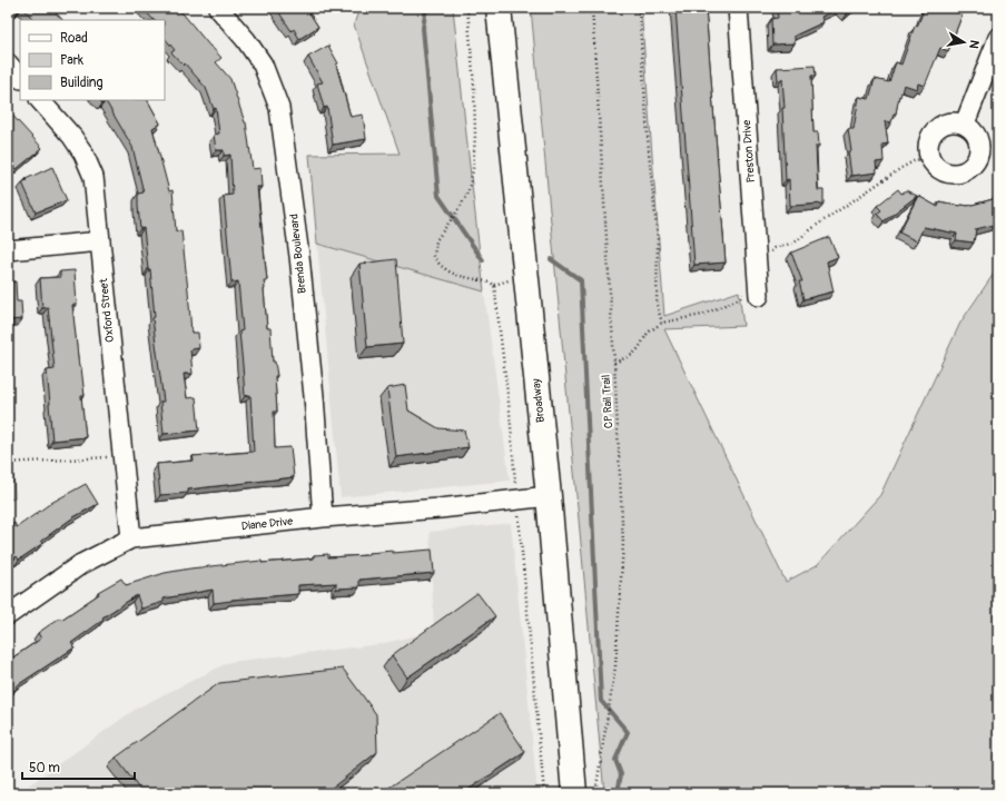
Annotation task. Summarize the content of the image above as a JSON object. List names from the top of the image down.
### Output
{
  "streets": {
    "main road": ["Broadway"],
    "street": [
      "Preston Drive",
      "Brenda Boulevard",
      "Oxford Street",
      "Diane Drive"
    ],
    "path": ["CP Rail Trail"]
  },
  "crossings": [
    ["Brenda Boulevard", "Diane Drive"],
    ["Oxford Street", "Diane Drive"],
    ["Broadway", "Diane Drive"]
  ],
  "legend": ["Road", "Park", "Building"],
  "scale_bar": "50 m",
  "north": "right"
}
